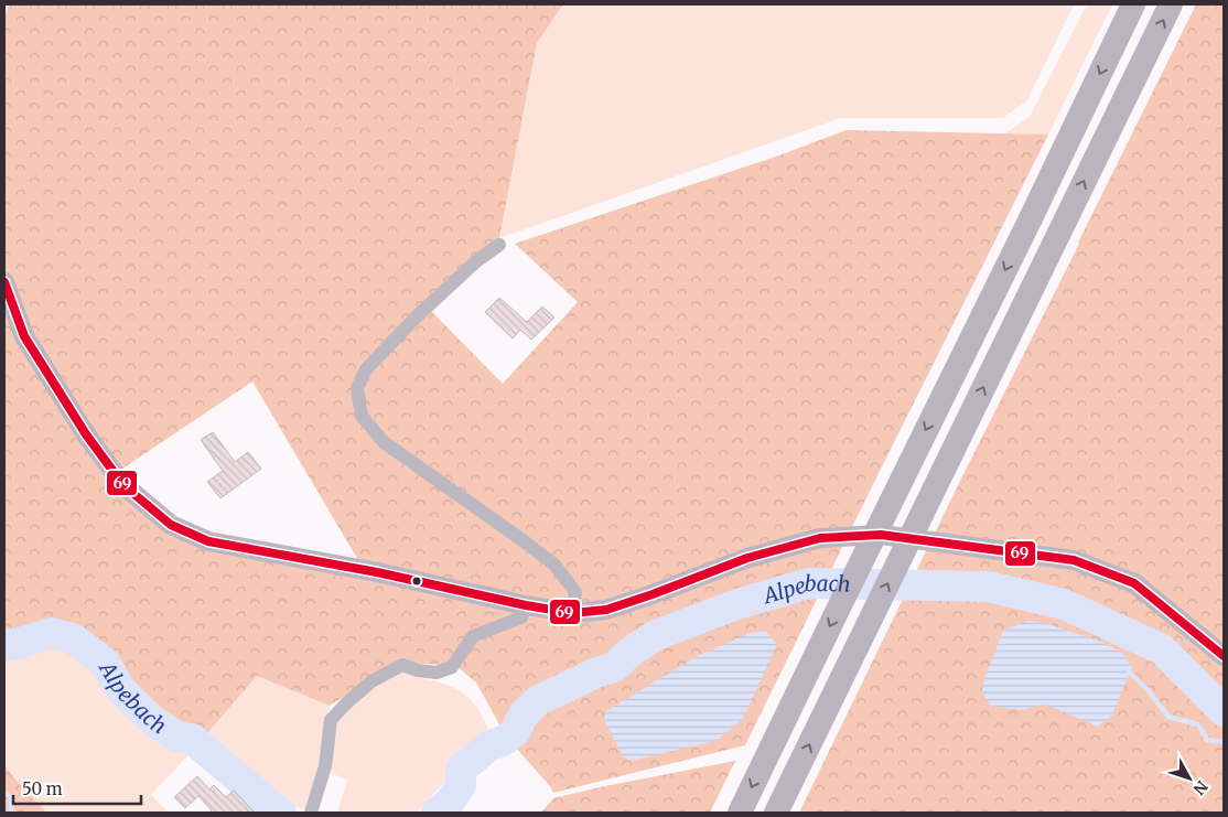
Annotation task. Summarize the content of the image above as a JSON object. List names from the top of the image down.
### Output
{
  "water": ["Alpebach"],
  "lines": ["transit line 69"],
  "scale_bar": "50 m",
  "north": "bottom right"
}
